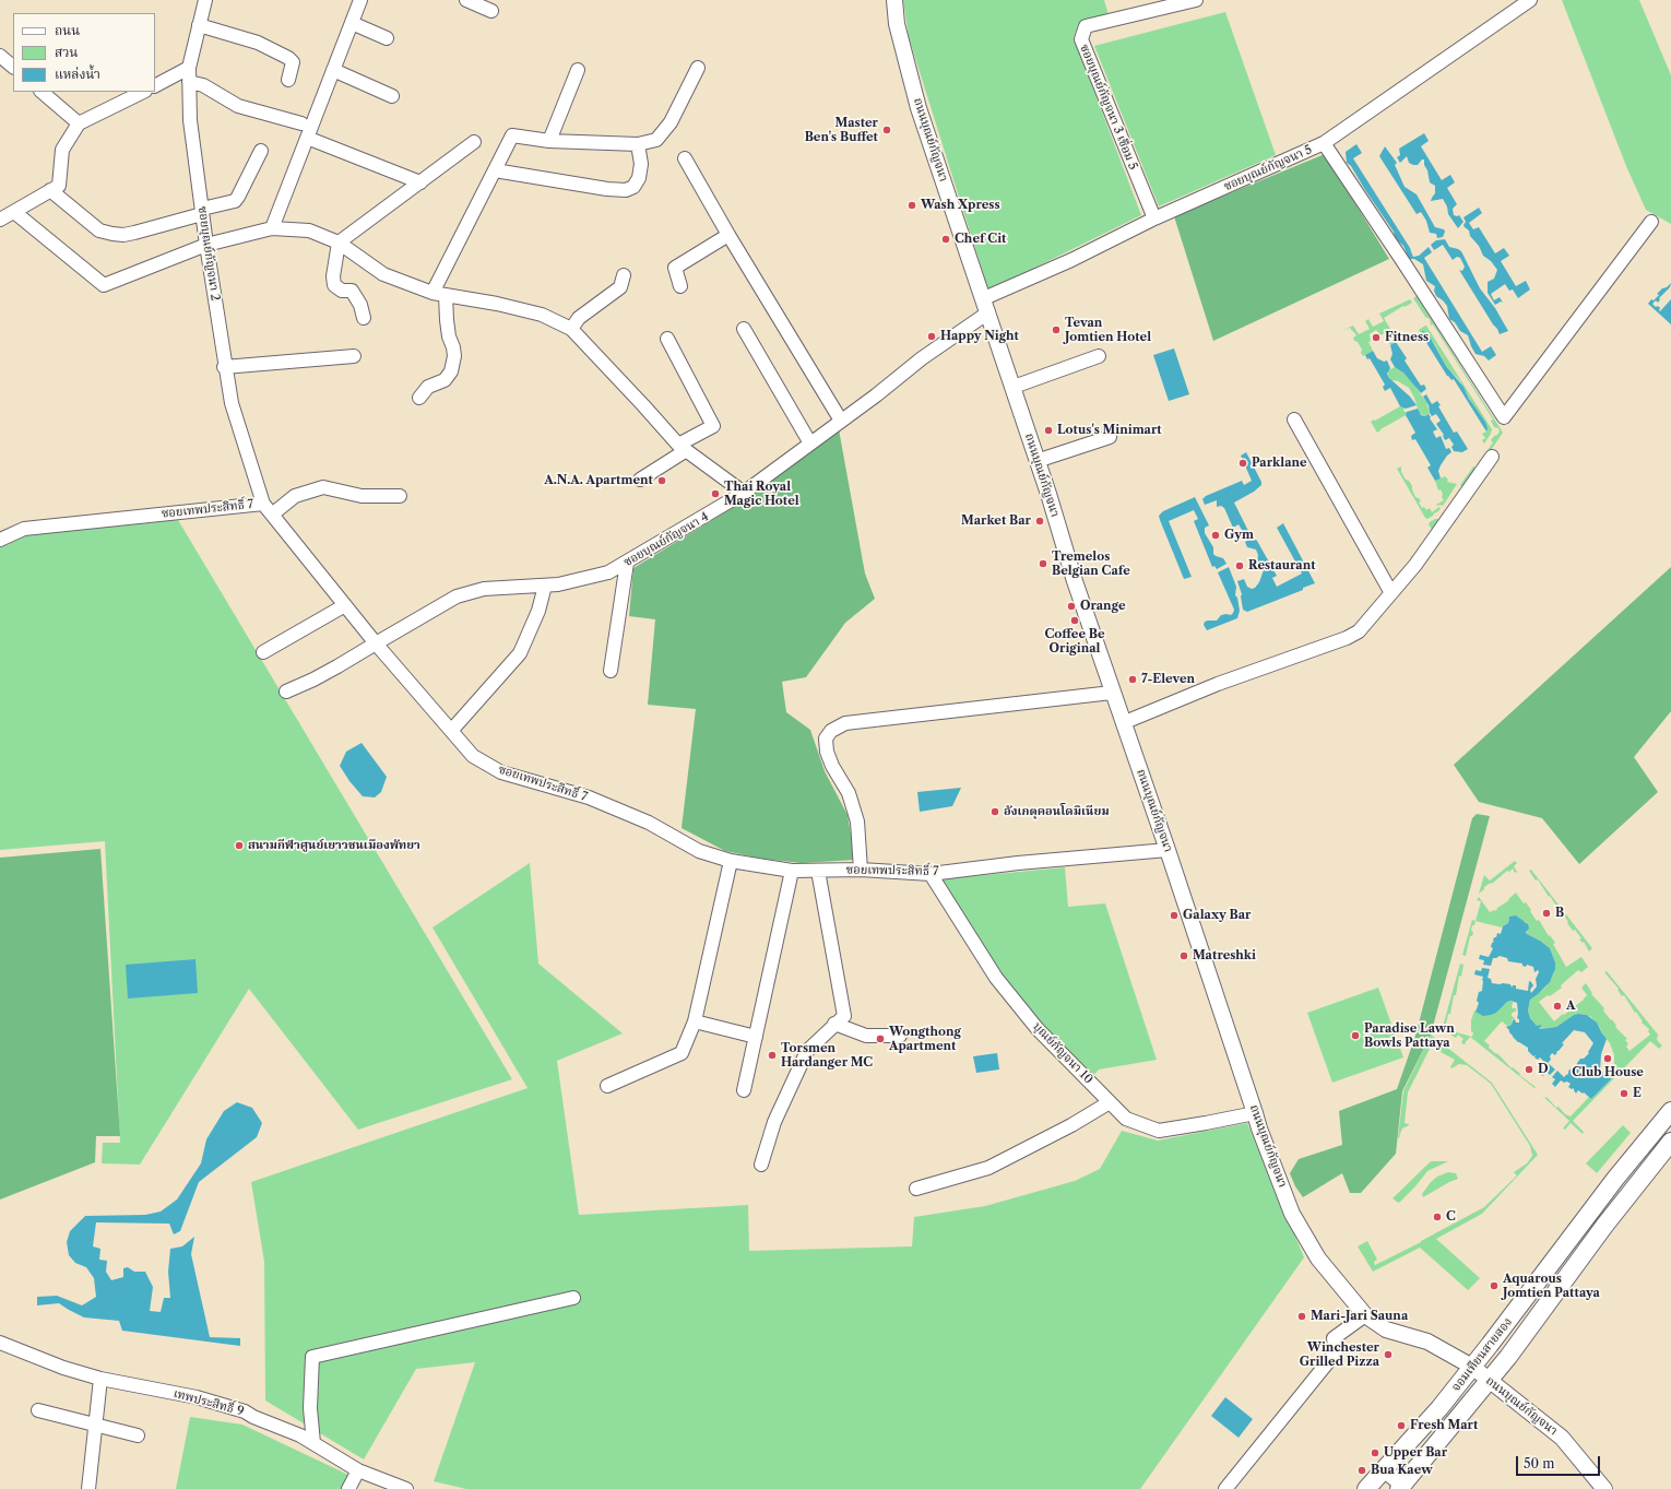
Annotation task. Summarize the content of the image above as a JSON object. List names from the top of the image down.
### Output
{
  "streets": {
    "main road": ["จอมเทียนสายสอง"],
    "street": [
      "ซอยบุณย์กัญจนา 3 เชื่อม 5",
      "ถนนบุณย์กัญจนา",
      "ซอยบุณย์กัญจนา 5",
      "ซอยบุณย์กัญจนา 2",
      "ซอยเทพประสิทธิ์ 7",
      "ซอยบุณย์กัญจนา 4",
      "บุณย์กัญจนา 10",
      "เทพประสิทธิ์ 9"
    ]
  },
  "crossings": [
    ["ซอยบุณย์กัญจนา 3 เชื่อม 5", "ซอยบุณย์กัญจนา 5"],
    ["ถนนบุณย์กัญจนา", "ซอยบุณย์กัญจนา 5"],
    ["ถนนบุณย์กัญจนา", "ซอยเทพประสิทธิ์ 7"],
    ["ถนนบุณย์กัญจนา", "ซอยบุณย์กัญจนา 4"],
    ["ถนนบุณย์กัญจนา", "บุณย์กัญจนา 10"],
    ["ถนนบุณย์กัญจนา", "จอมเทียนสายสอง"],
    ["ซอยบุณย์กัญจนา 5", "ซอยบุณย์กัญจนา 4"],
    ["ซอยบุณย์กัญจนา 2", "ซอยเทพประสิทธิ์ 7"],
    ["ซอยเทพประสิทธิ์ 7", "ซอยบุณย์กัญจนา 4"],
    ["ซอยเทพประสิทธิ์ 7", "บุณย์กัญจนา 10"]
  ],
  "places": [
    "Master Ben's Buffet",
    "Wash Xpress",
    "Chef Cit",
    "Tevan Jomtien Hotel",
    "Happy Night",
    "Fitness",
    "Lotus's Minimart",
    "Parklane",
    "A.N.A. Apartment",
    "Thai Royal Magic Hotel",
    "Market Bar",
    "Gym",
    "Tremelos Belgian Cafe",
    "Restaurant",
    "Orange",
    "Coffee Be Original",
    "7-Eleven",
    "อังเกตุคอนโดมิเนียม",
    "สนามกีฬาศูนย์เยาวชนเมืองพัทยา",
    "B",
    "Galaxy Bar",
    "Matreshki",
    "A",
    "Paradise Lawn Bowls Pattaya",
    "Wongthong Apartment",
    "Torsmen Hardanger MC",
    "Club House",
    "D",
    "E",
    "C",
    "Aquarous Jomtien Pattaya",
    "Mari-Jari Sauna",
    "Winchester Grilled Pizza",
    "Fresh Mart",
    "Upper Bar",
    "Bua Kaew"
  ],
  "legend": ["ถนน", "สวน", "แหล่งน้ำ"],
  "scale_bar": "50 m"
}
